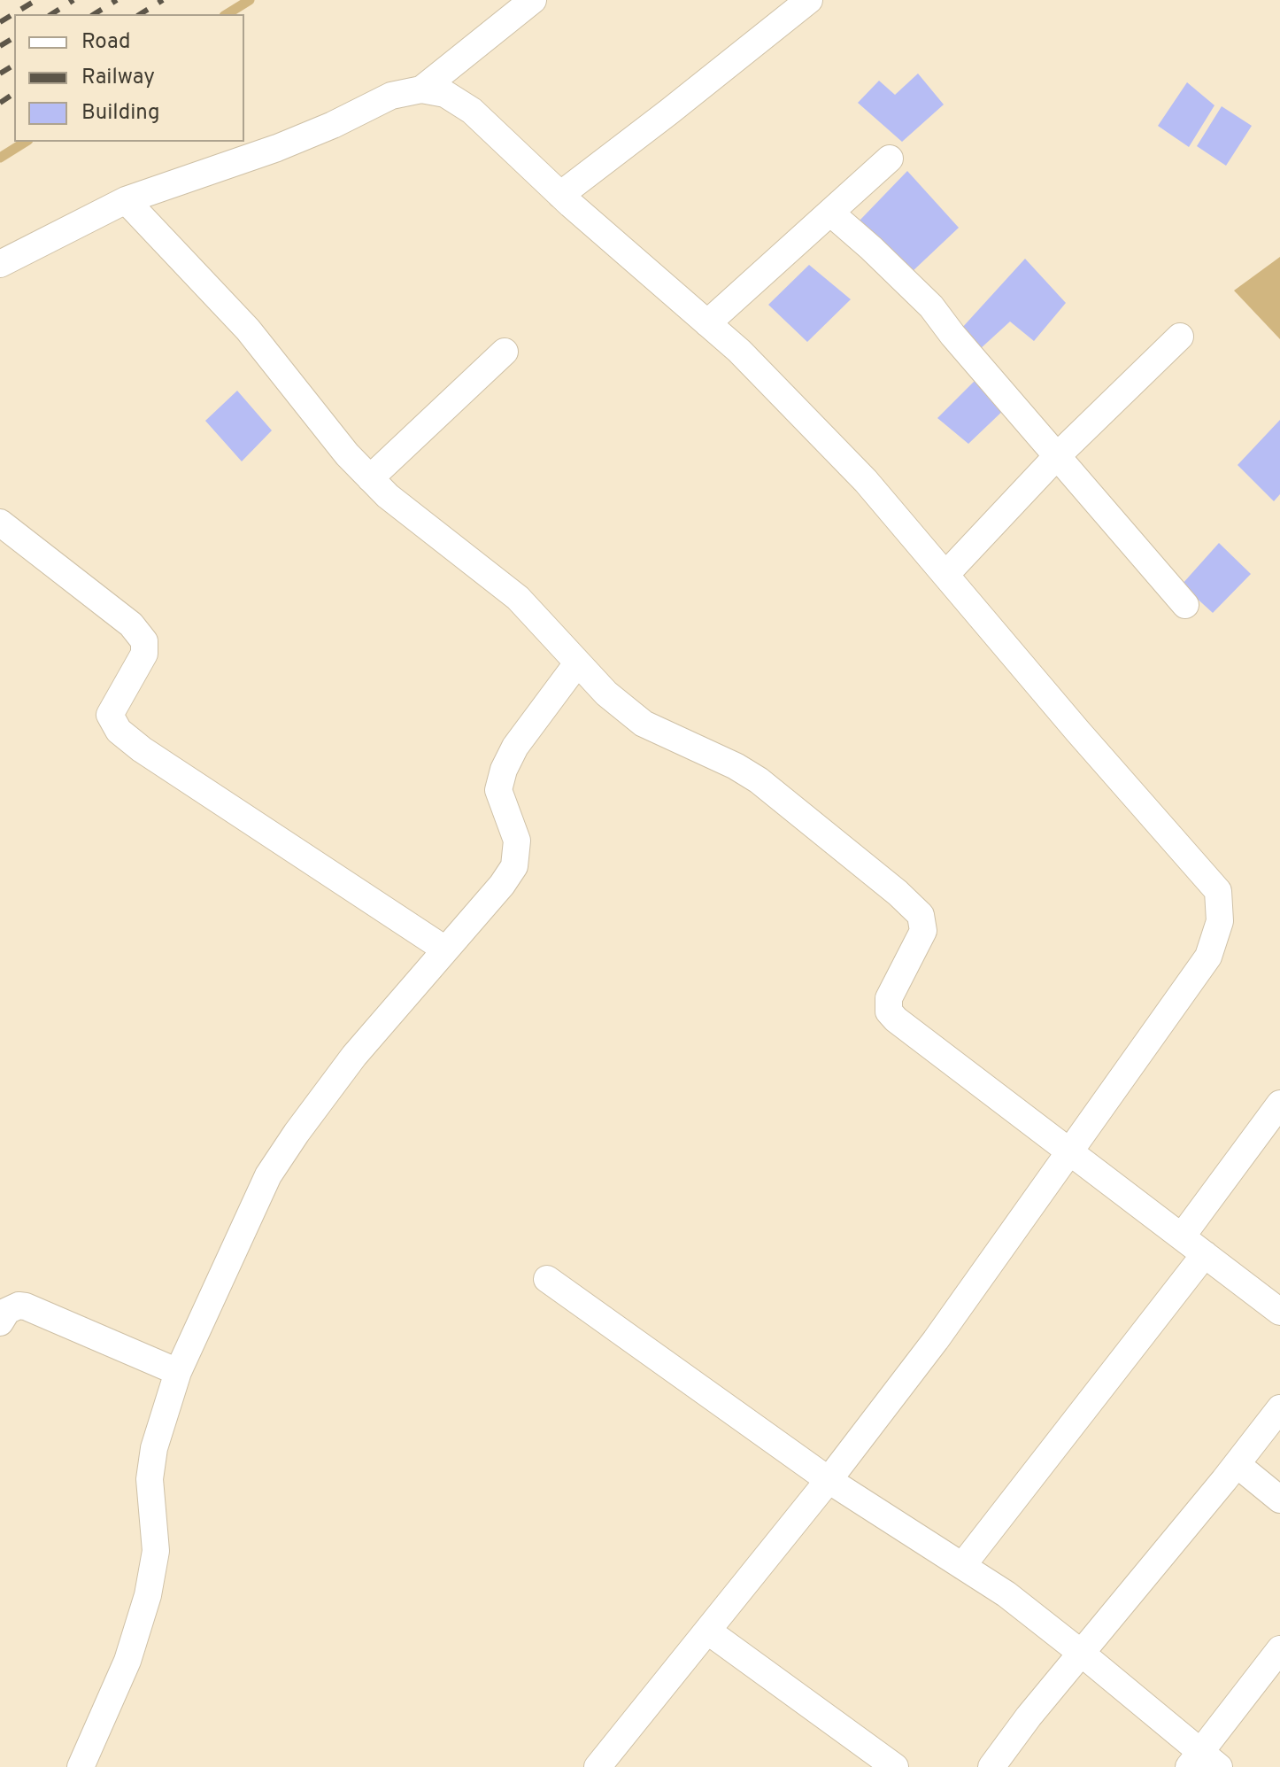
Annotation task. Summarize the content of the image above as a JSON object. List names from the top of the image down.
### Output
{
  "legend": ["Road", "Railway", "Building"]
}
